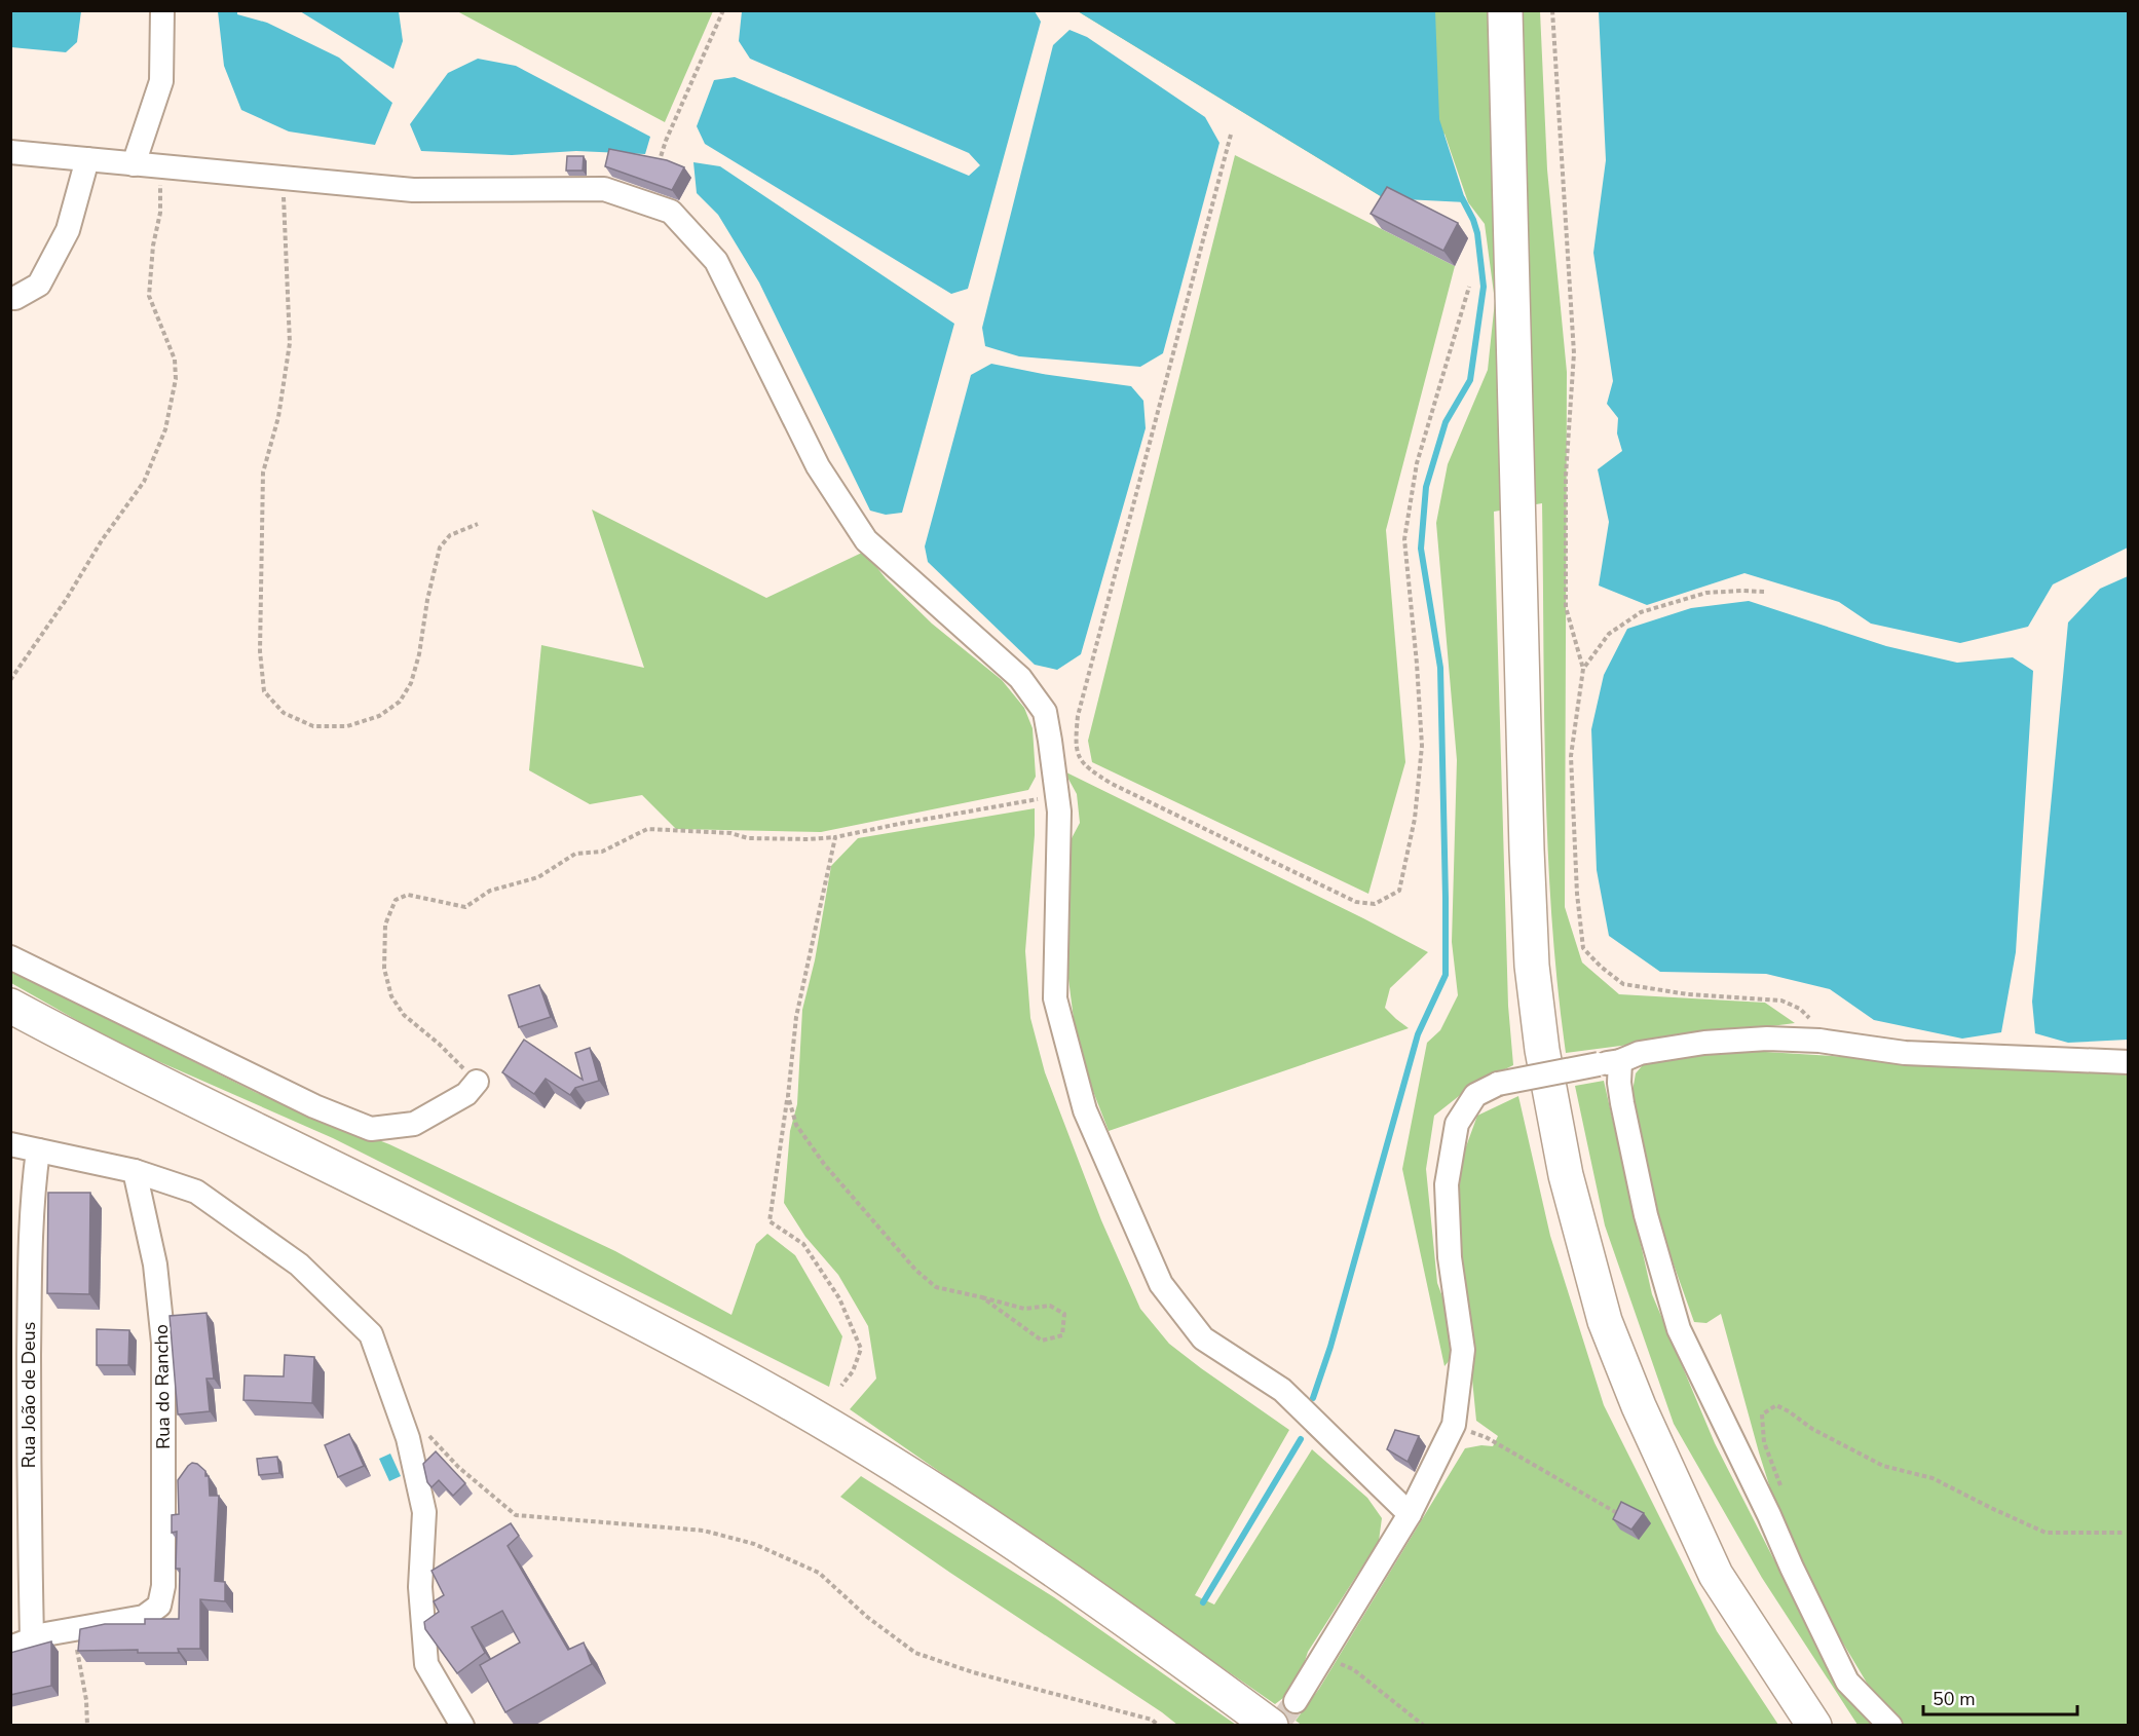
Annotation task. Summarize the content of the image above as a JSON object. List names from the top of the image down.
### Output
{
  "streets": {
    "street": ["Rua do Rancho", "Rua João de Deus"]
  },
  "scale_bar": "50 m"
}
